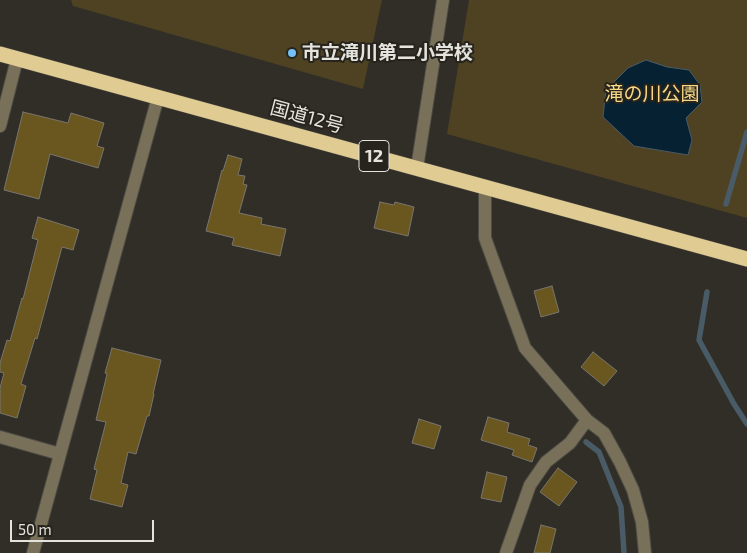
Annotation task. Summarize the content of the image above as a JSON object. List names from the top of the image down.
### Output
{
  "streets": {
    "highway": ["国道12号", "12"]
  },
  "parks": ["滝の川公園"],
  "places": ["市立滝川第二小学校"],
  "scale_bar": "50 m"
}
